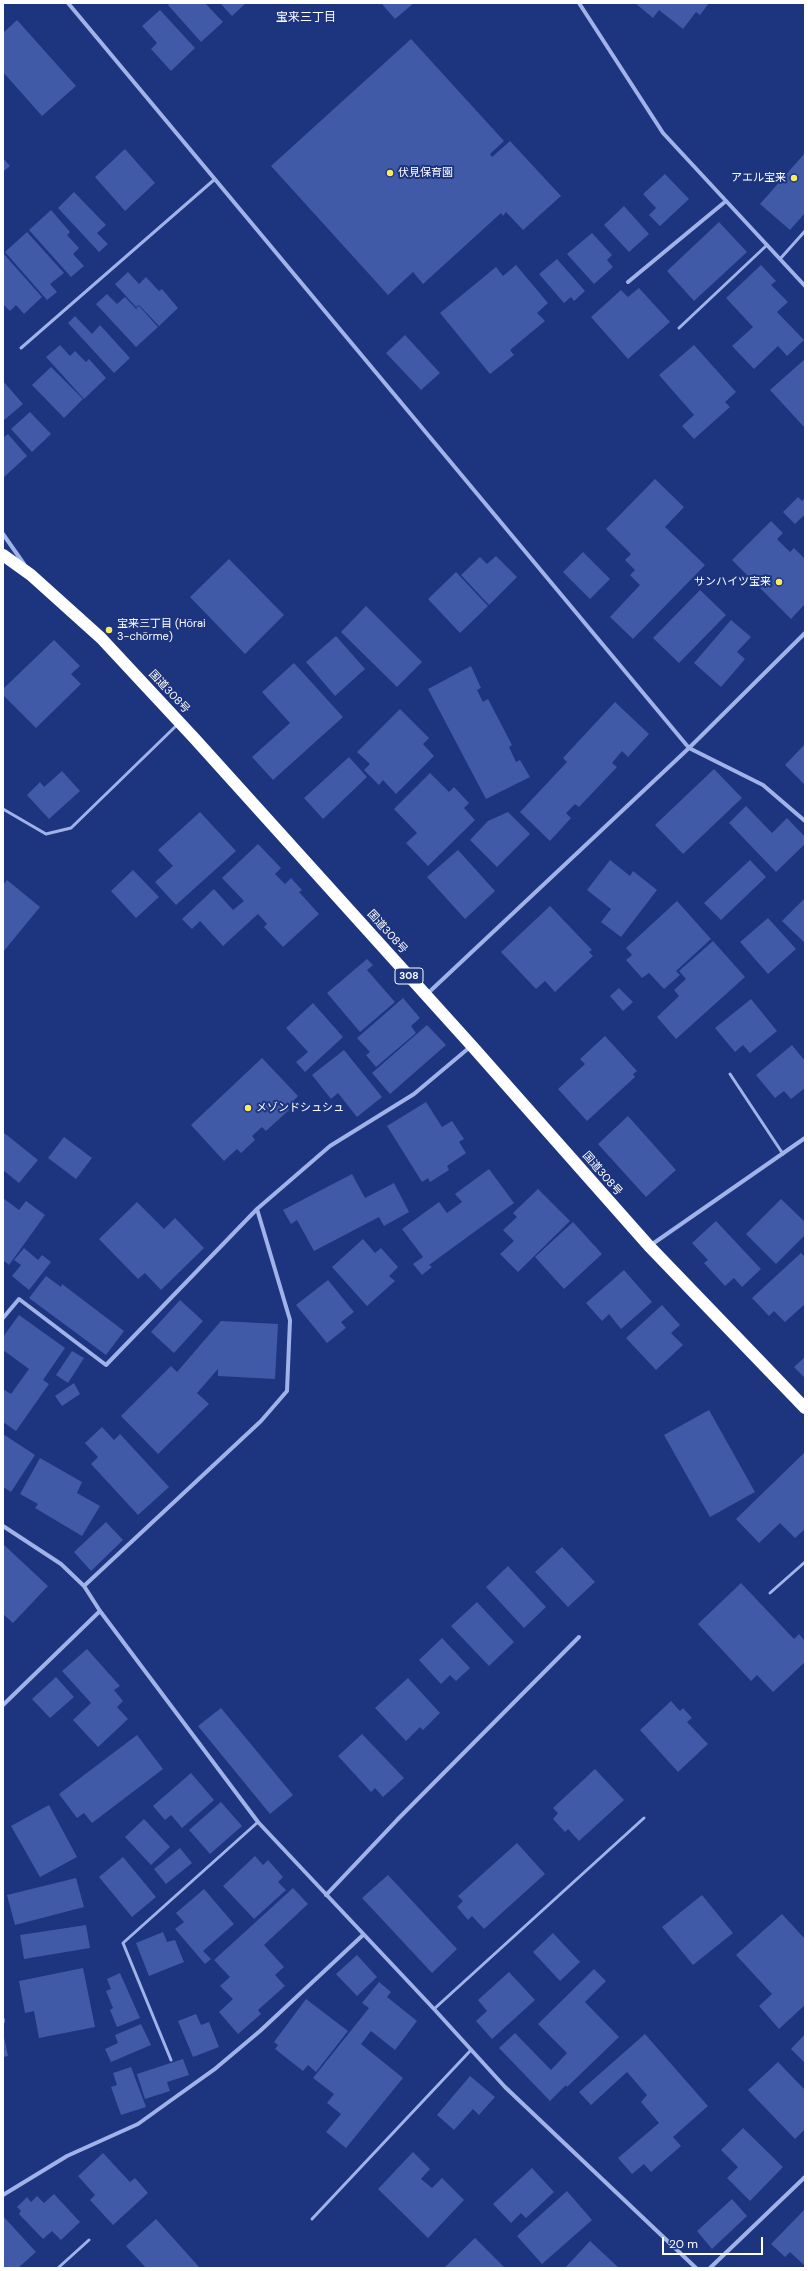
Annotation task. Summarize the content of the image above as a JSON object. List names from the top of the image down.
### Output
{
  "streets": {
    "highway": ["国道308号", "308"]
  },
  "districts": ["宝来三丁目"],
  "places": [
    "伏見保育園",
    "アエル宝来",
    "サンハイツ宝来",
    "宝来三丁目 (Hōrai 3-chōrme)",
    "メゾンドシュシュ"
  ],
  "scale_bar": "20 m"
}
